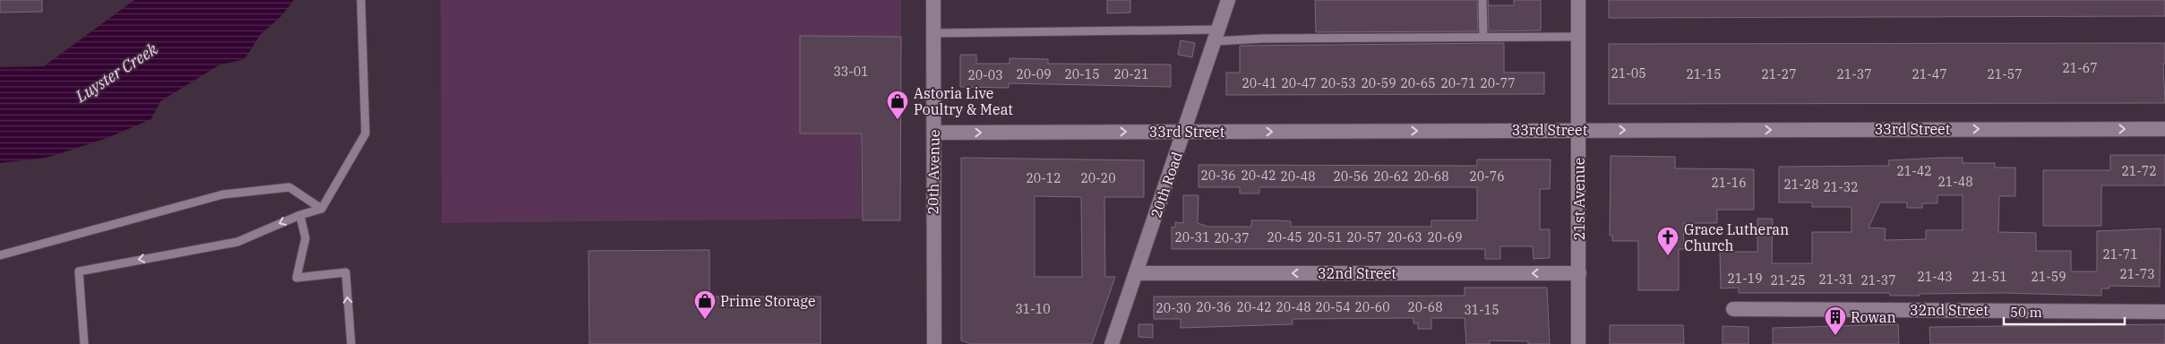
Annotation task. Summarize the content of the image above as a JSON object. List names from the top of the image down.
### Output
{
  "streets": {
    "street": [
      "33rd Street",
      "20th Avenue",
      "20th Road",
      "21st Avenue",
      "32nd Street"
    ]
  },
  "crossings": [
    ["33rd Street", "20th Avenue"],
    ["33rd Street", "20th Road"],
    ["33rd Street", "21st Avenue"],
    ["20th Road", "32nd Street"],
    ["21st Avenue", "32nd Street"]
  ],
  "one_way": ["33rd Street", "32nd Street"],
  "water": ["Luyster Creek"],
  "places": {
    "shop": ["Astoria Live Poultry & Meat", "Prime Storage"],
    "church": ["Grace Lutheran Church"],
    "building": ["Rowan"]
  },
  "house_numbers": [
    "21-67",
    "33-01",
    "21-05",
    "20-09",
    "20-15",
    "20-21",
    "21-15",
    "21-27",
    "21-37",
    "21-47",
    "21-57",
    "20-03",
    "20-41",
    "20-47",
    "20-53",
    "20-59",
    "20-65",
    "20-71",
    "20-77",
    "21-42",
    "21-72",
    "20-36",
    "20-42",
    "20-48",
    "20-56",
    "20-62",
    "20-68",
    "20-76",
    "20-12",
    "20-20",
    "21-48",
    "21-16",
    "21-28",
    "21-32",
    "20-31",
    "20-45",
    "20-51",
    "20-57",
    "20-63",
    "20-69",
    "20-37",
    "21-71",
    "21-73",
    "21-43",
    "21-51",
    "21-59",
    "21-19",
    "21-31",
    "21-25",
    "21-37",
    "20-36",
    "20-42",
    "20-48",
    "20-54",
    "20-60",
    "20-68",
    "20-30",
    "31-10",
    "31-15"
  ],
  "scale_bar": "50 m"
}
